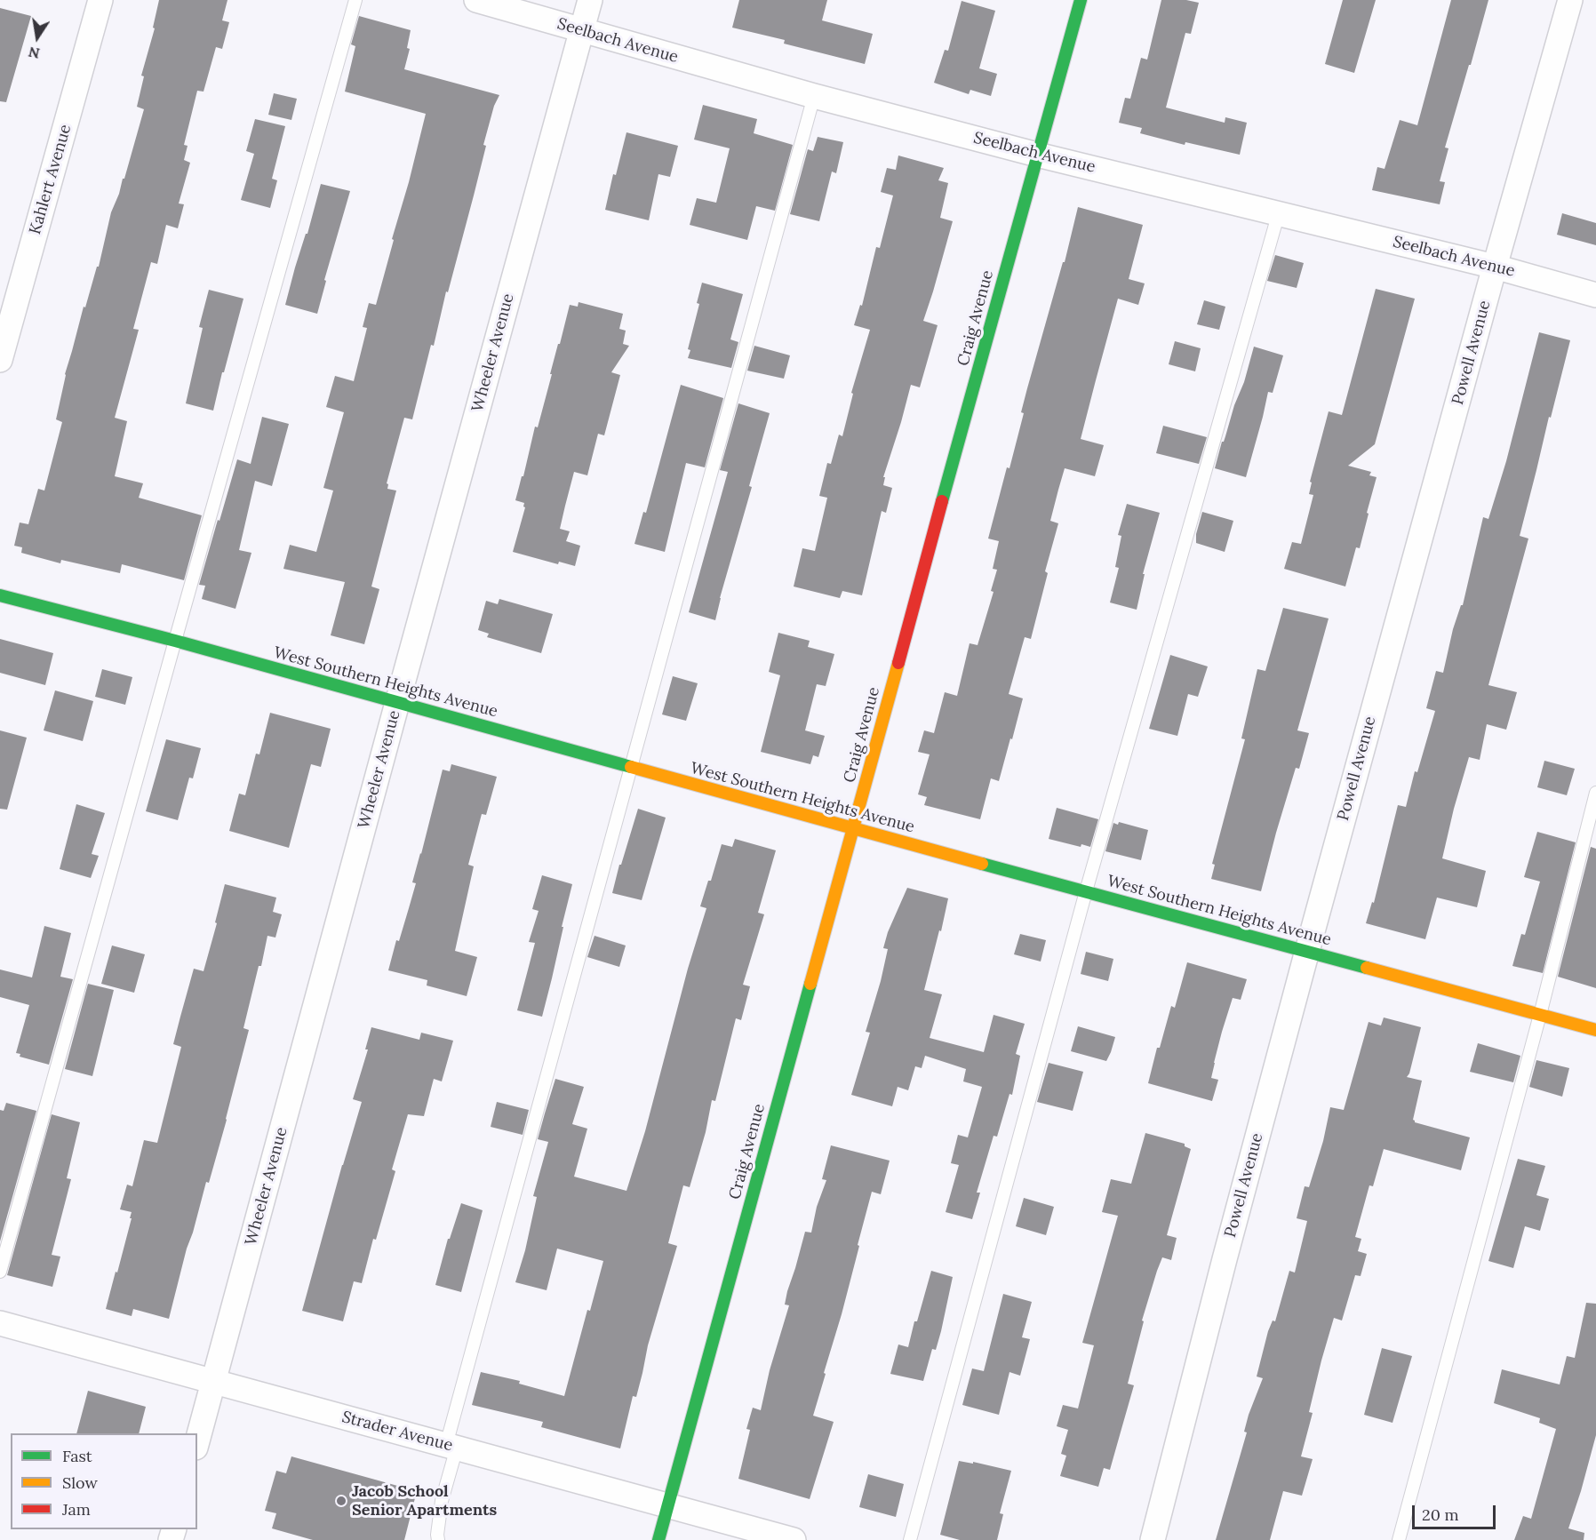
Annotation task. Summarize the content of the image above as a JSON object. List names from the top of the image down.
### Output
{
  "streets": {
    "street": [
      "Seelbach Avenue",
      "Kahlert Avenue",
      "Craig Avenue",
      "Wheeler Avenue",
      "Powell Avenue",
      "West Southern Heights Avenue",
      "Strader Avenue"
    ]
  },
  "crossings": [
    ["Seelbach Avenue", "Craig Avenue"],
    ["Seelbach Avenue", "Wheeler Avenue"],
    ["Seelbach Avenue", "Powell Avenue"],
    ["Craig Avenue", "West Southern Heights Avenue"],
    ["Craig Avenue", "Strader Avenue"],
    ["Wheeler Avenue", "West Southern Heights Avenue"],
    ["Wheeler Avenue", "Strader Avenue"],
    ["Powell Avenue", "West Southern Heights Avenue"]
  ],
  "places": ["Jacob School Senior Apartments"],
  "legend": ["Fast", "Slow", "Jam"],
  "scale_bar": "20 m",
  "north": "bottom"
}
